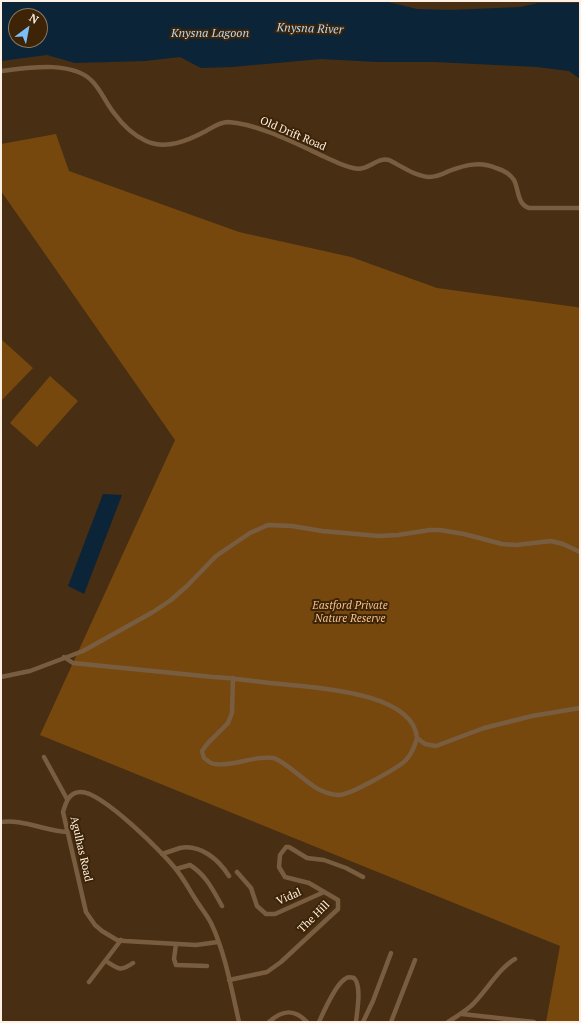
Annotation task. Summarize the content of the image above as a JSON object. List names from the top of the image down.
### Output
{
  "streets": {
    "street": [
      "Old Drift Road",
      "Agulhas Road",
      "Vidal",
      "The Hill"
    ]
  },
  "crossings": [
    ["Vidal", "The Hill"]
  ],
  "water": ["Knysna River", "Knysna Lagoon"],
  "parks": ["Eastford Private Nature Reserve"],
  "north": "top right"
}
